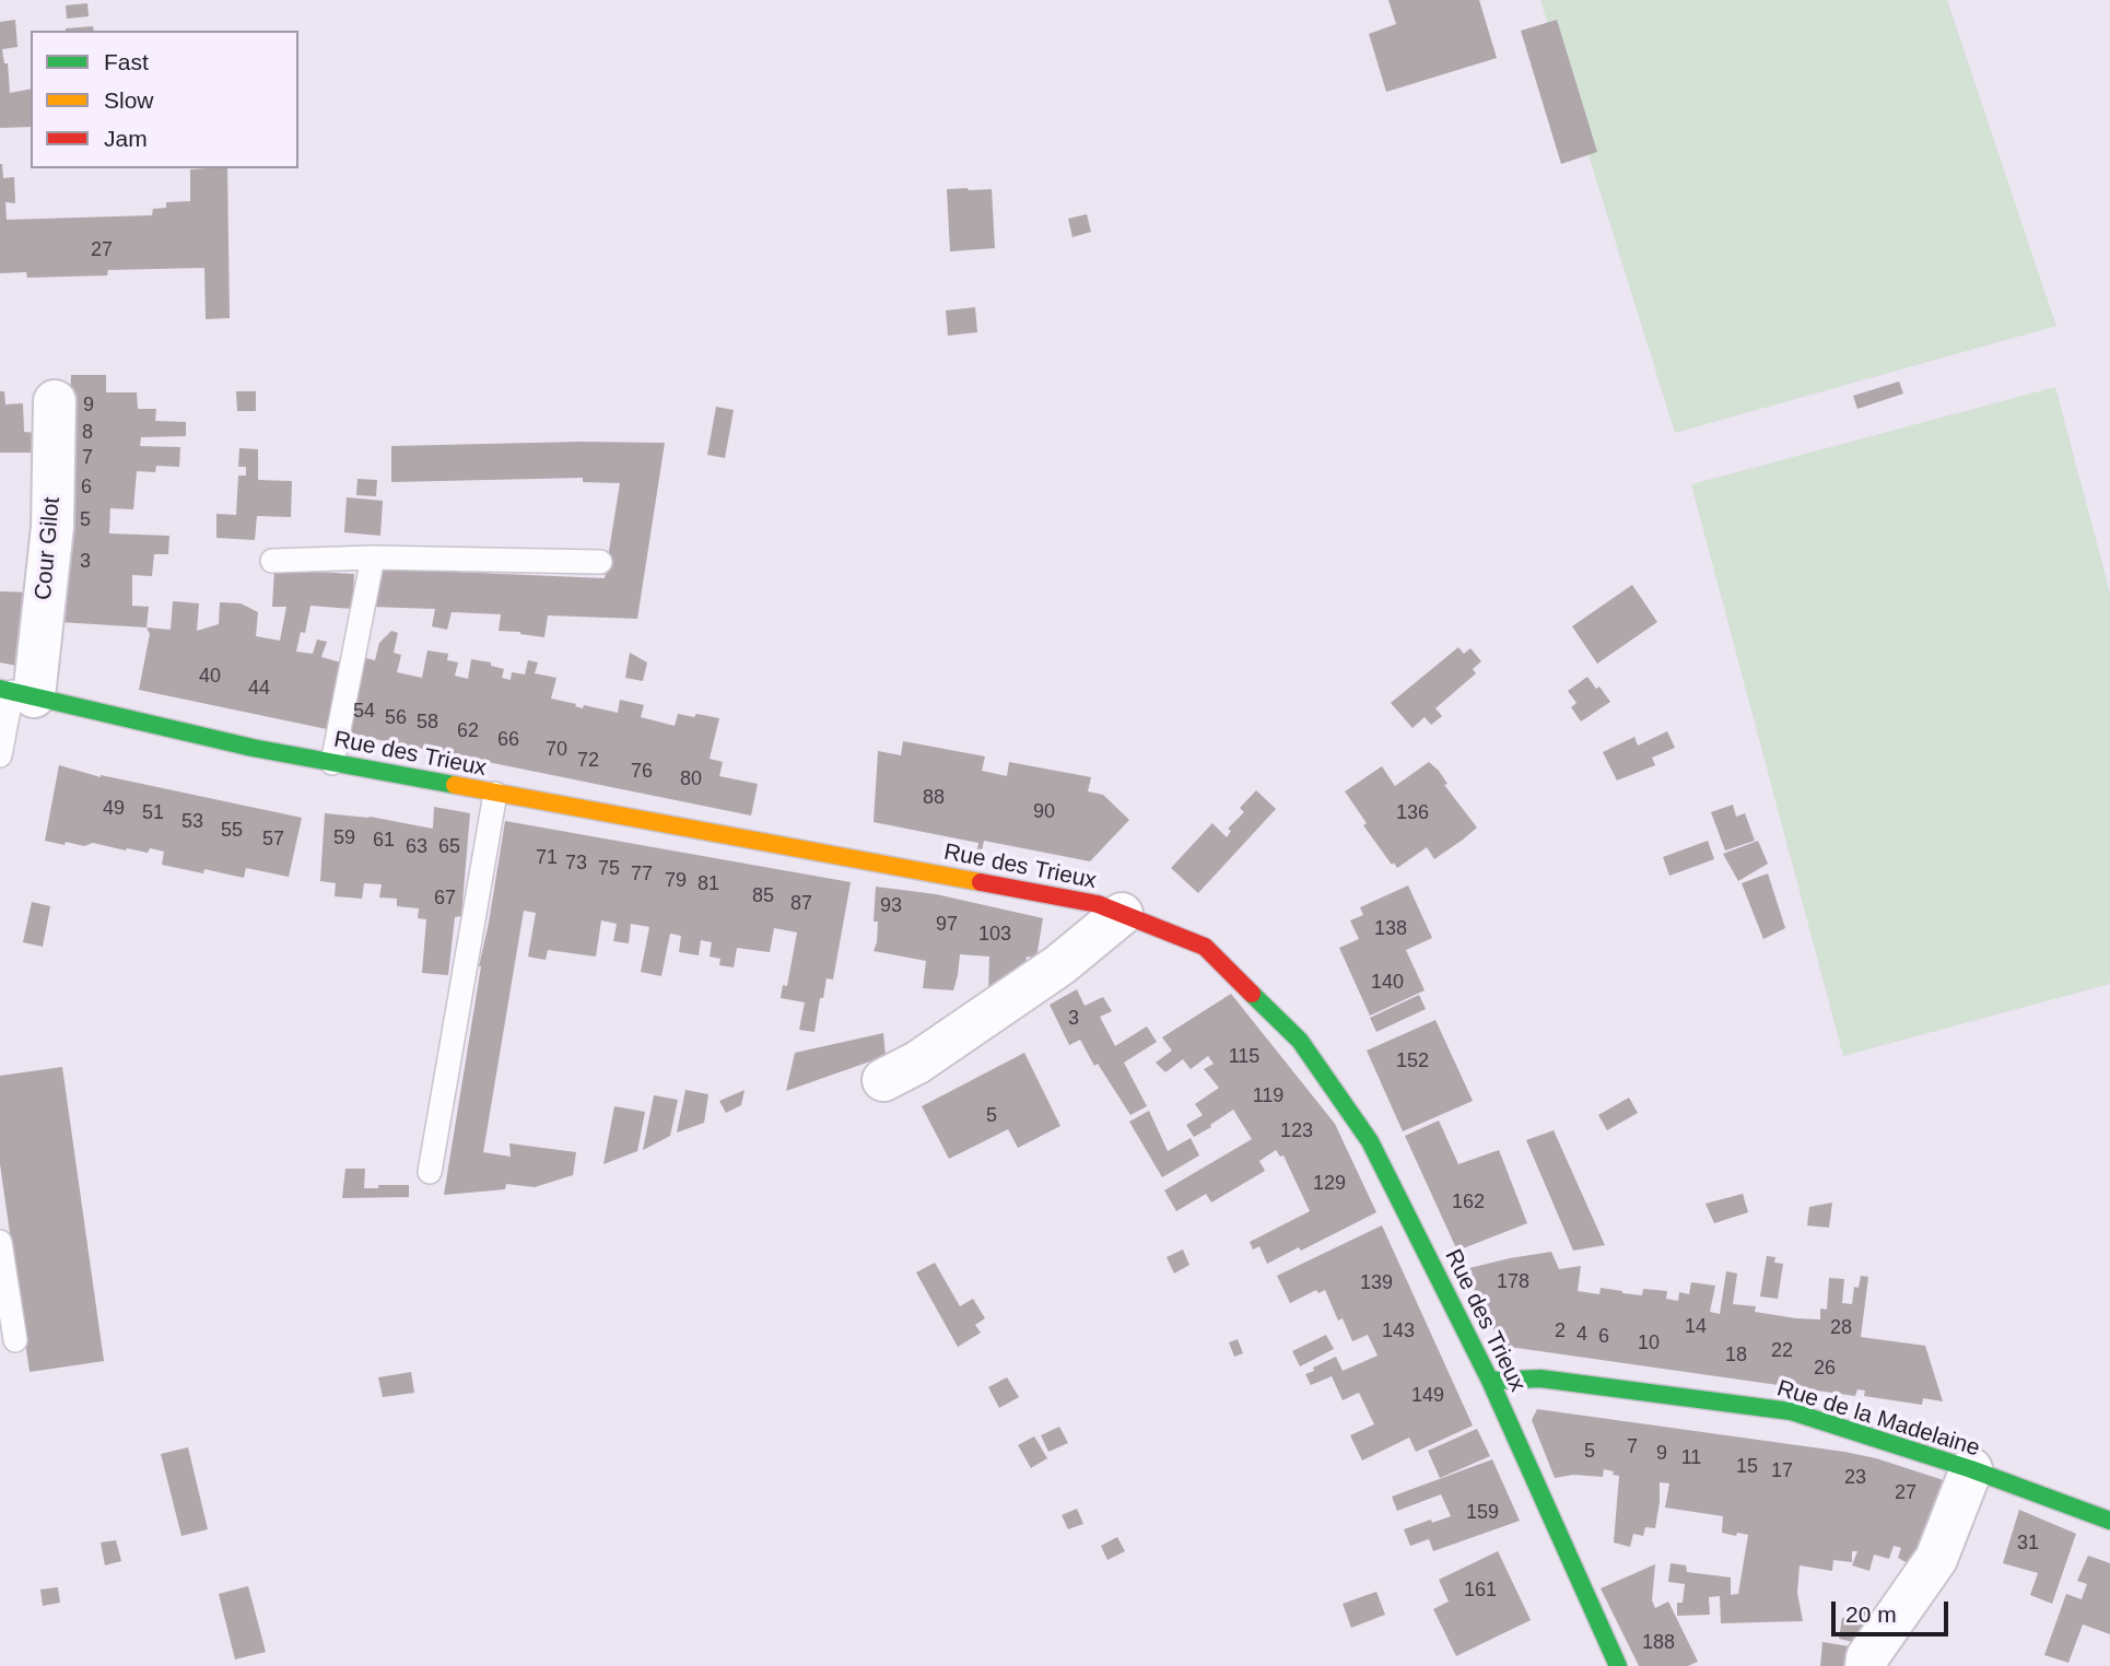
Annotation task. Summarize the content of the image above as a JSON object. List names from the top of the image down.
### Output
{
  "streets": {
    "street": ["Cour Gilot", "Rue des Trieux", "Rue de la Madelaine"]
  },
  "crossings": [
    ["Cour Gilot", "Rue des Trieux"],
    ["Rue des Trieux", "Rue de la Madelaine"]
  ],
  "house_numbers": [
    "27",
    "9",
    "8",
    "7",
    "6",
    "5",
    "3",
    "40",
    "44",
    "54",
    "56",
    "58",
    "62",
    "66",
    "70",
    "72",
    "76",
    "80",
    "88",
    "49",
    "90",
    "51",
    "136",
    "53",
    "55",
    "59",
    "57",
    "61",
    "63",
    "65",
    "71",
    "73",
    "75",
    "77",
    "79",
    "81",
    "85",
    "67",
    "87",
    "93",
    "97",
    "138",
    "103",
    "140",
    "3",
    "115",
    "152",
    "119",
    "5",
    "123",
    "129",
    "162",
    "178",
    "139",
    "14",
    "28",
    "143",
    "2",
    "4",
    "6",
    "10",
    "22",
    "18",
    "26",
    "149",
    "7",
    "5",
    "9",
    "11",
    "15",
    "17",
    "23",
    "27",
    "159",
    "31",
    "161",
    "188"
  ],
  "legend": ["Fast", "Slow", "Jam"],
  "scale_bar": "20 m"
}
